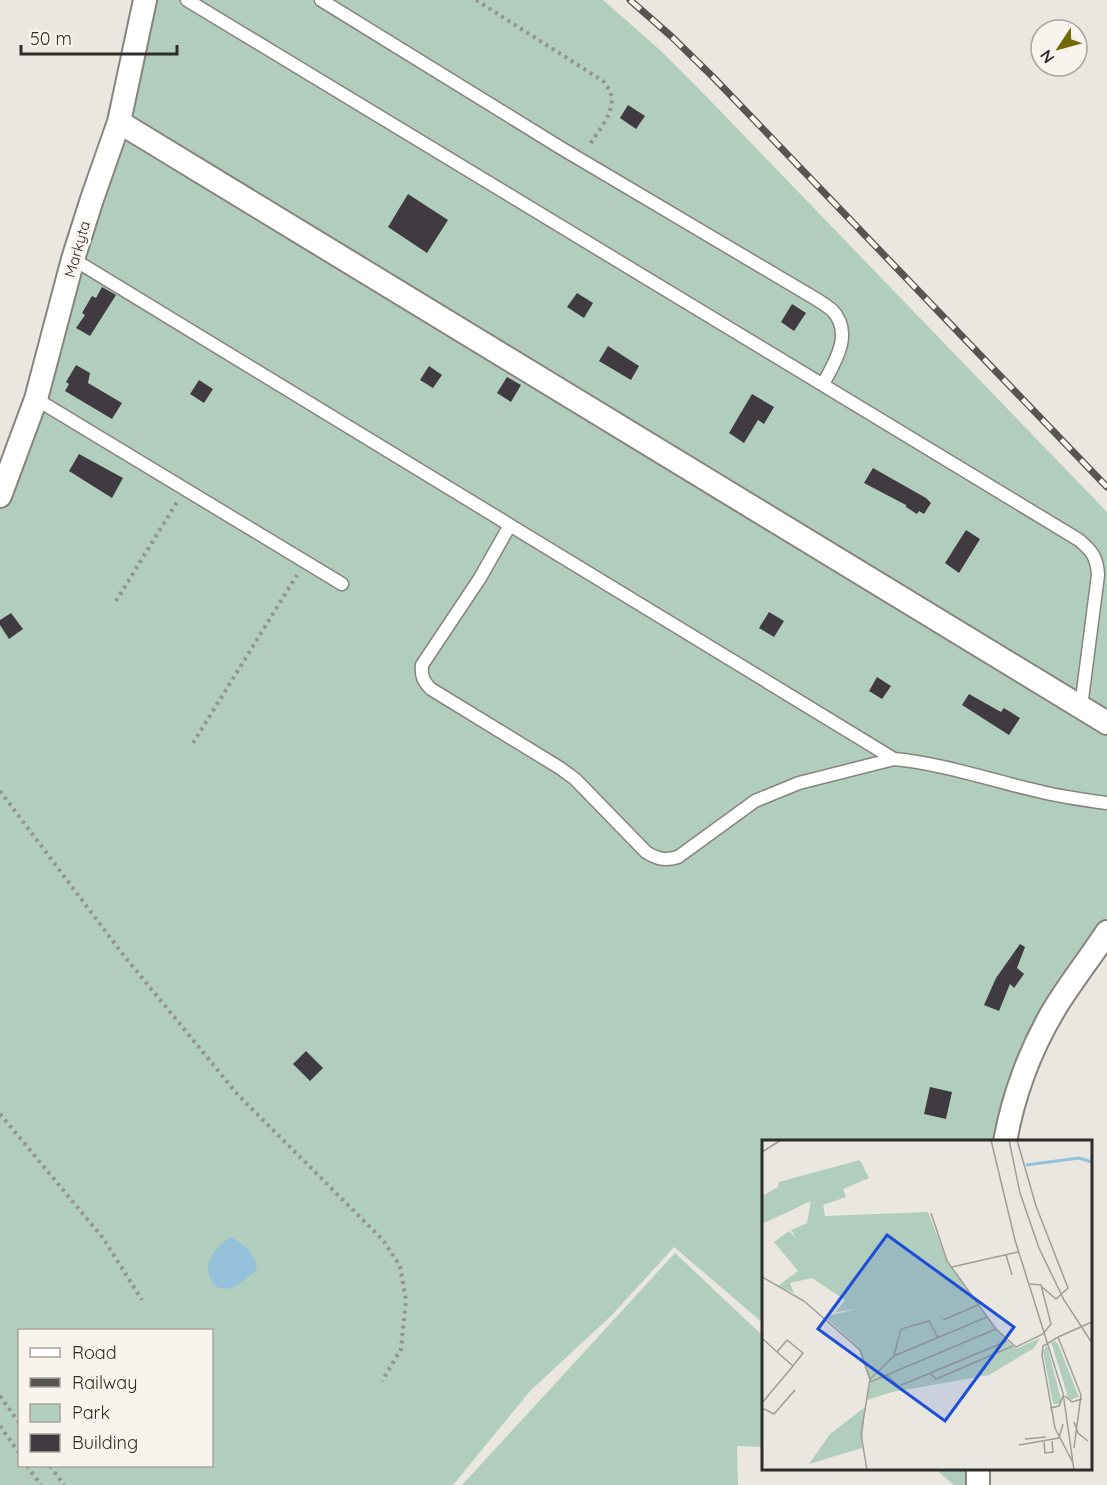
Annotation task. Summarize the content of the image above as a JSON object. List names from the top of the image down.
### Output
{
  "streets": {
    "street": ["Markyta"]
  },
  "legend": [
    "Road",
    "Railway",
    "Park",
    "Building"
  ],
  "scale_bar": "50 m",
  "north": "bottom left"
}
